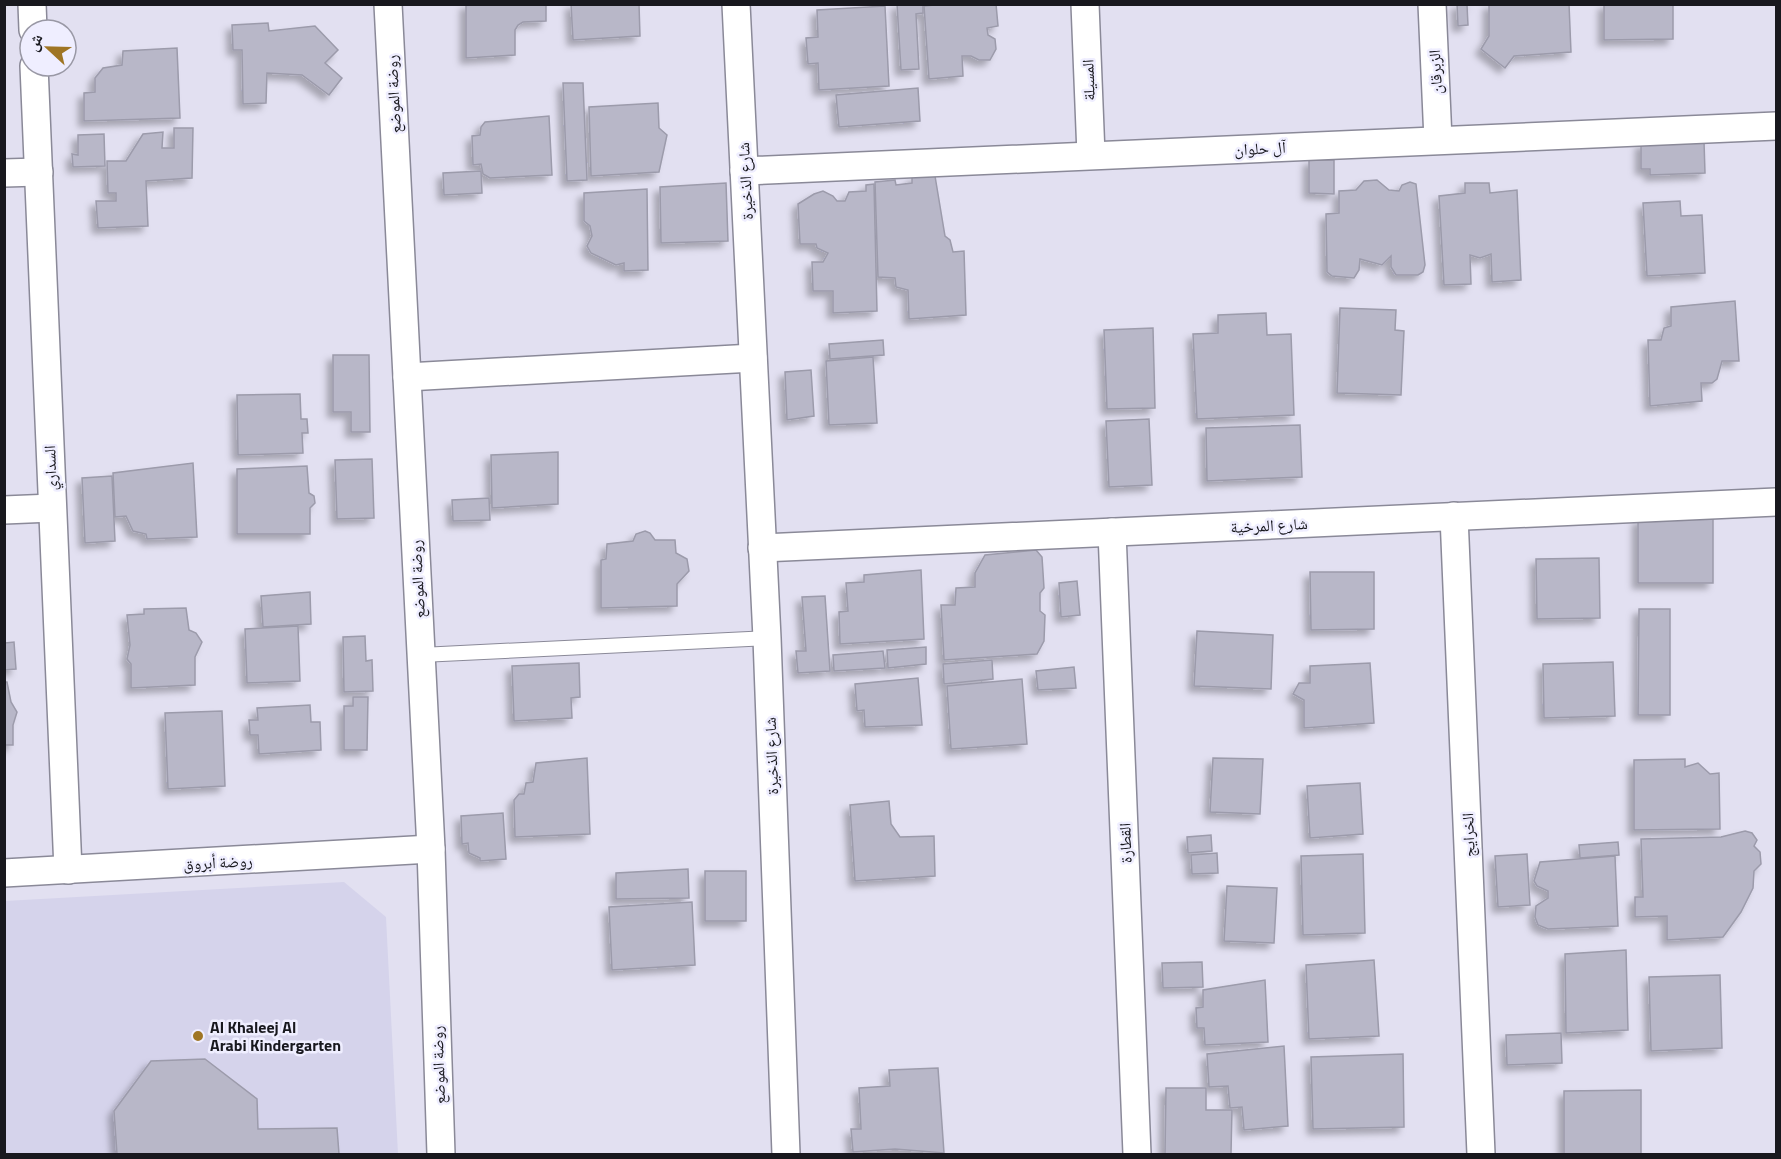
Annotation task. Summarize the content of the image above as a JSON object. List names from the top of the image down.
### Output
{
  "streets": {
    "street": [
      "الزبرقان",
      "المسيلة",
      "روضة الموضع",
      "آل حلوان",
      "شارع الذخيرة",
      "السداري",
      "شارع المرخية",
      "الخرايج",
      "القطارة",
      "روضة أبروق"
    ]
  },
  "crossings": [
    ["الزبرقان", "آل حلوان"],
    ["المسيلة", "آل حلوان"],
    ["روضة الموضع", "روضة أبروق"],
    ["آل حلوان", "شارع الذخيرة"],
    ["شارع الذخيرة", "شارع المرخية"],
    ["السداري", "روضة أبروق"],
    ["شارع المرخية", "الخرايج"],
    ["شارع المرخية", "القطارة"]
  ],
  "places": ["Al Khaleej Al Arabi Kindergarten"],
  "north": "left"
}
